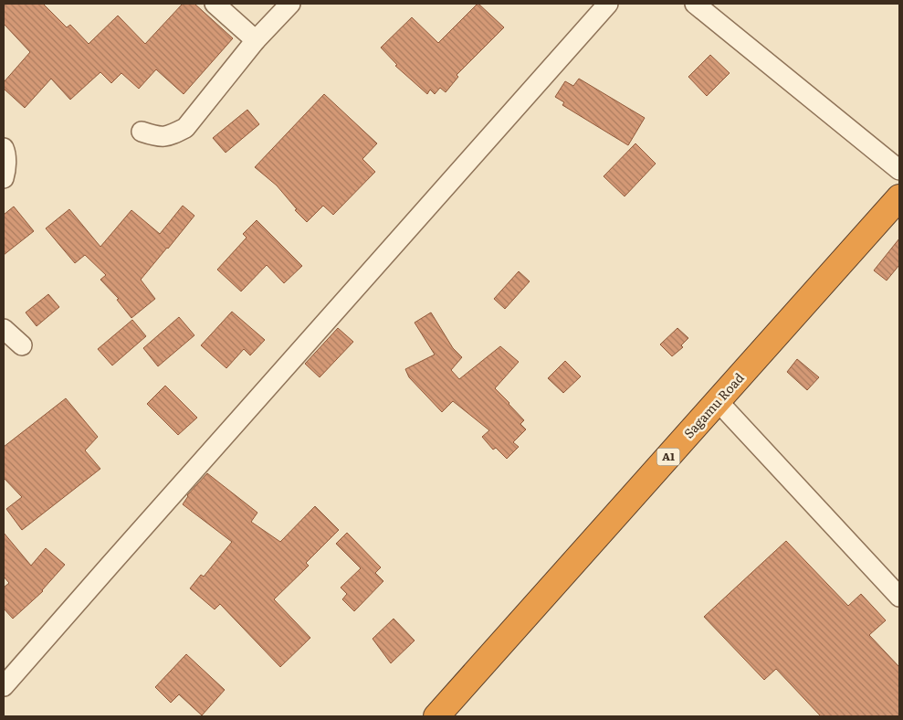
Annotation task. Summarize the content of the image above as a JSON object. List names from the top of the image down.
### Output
{
  "streets": {
    "highway": ["Sagamu Road", "A1"]
  }
}
